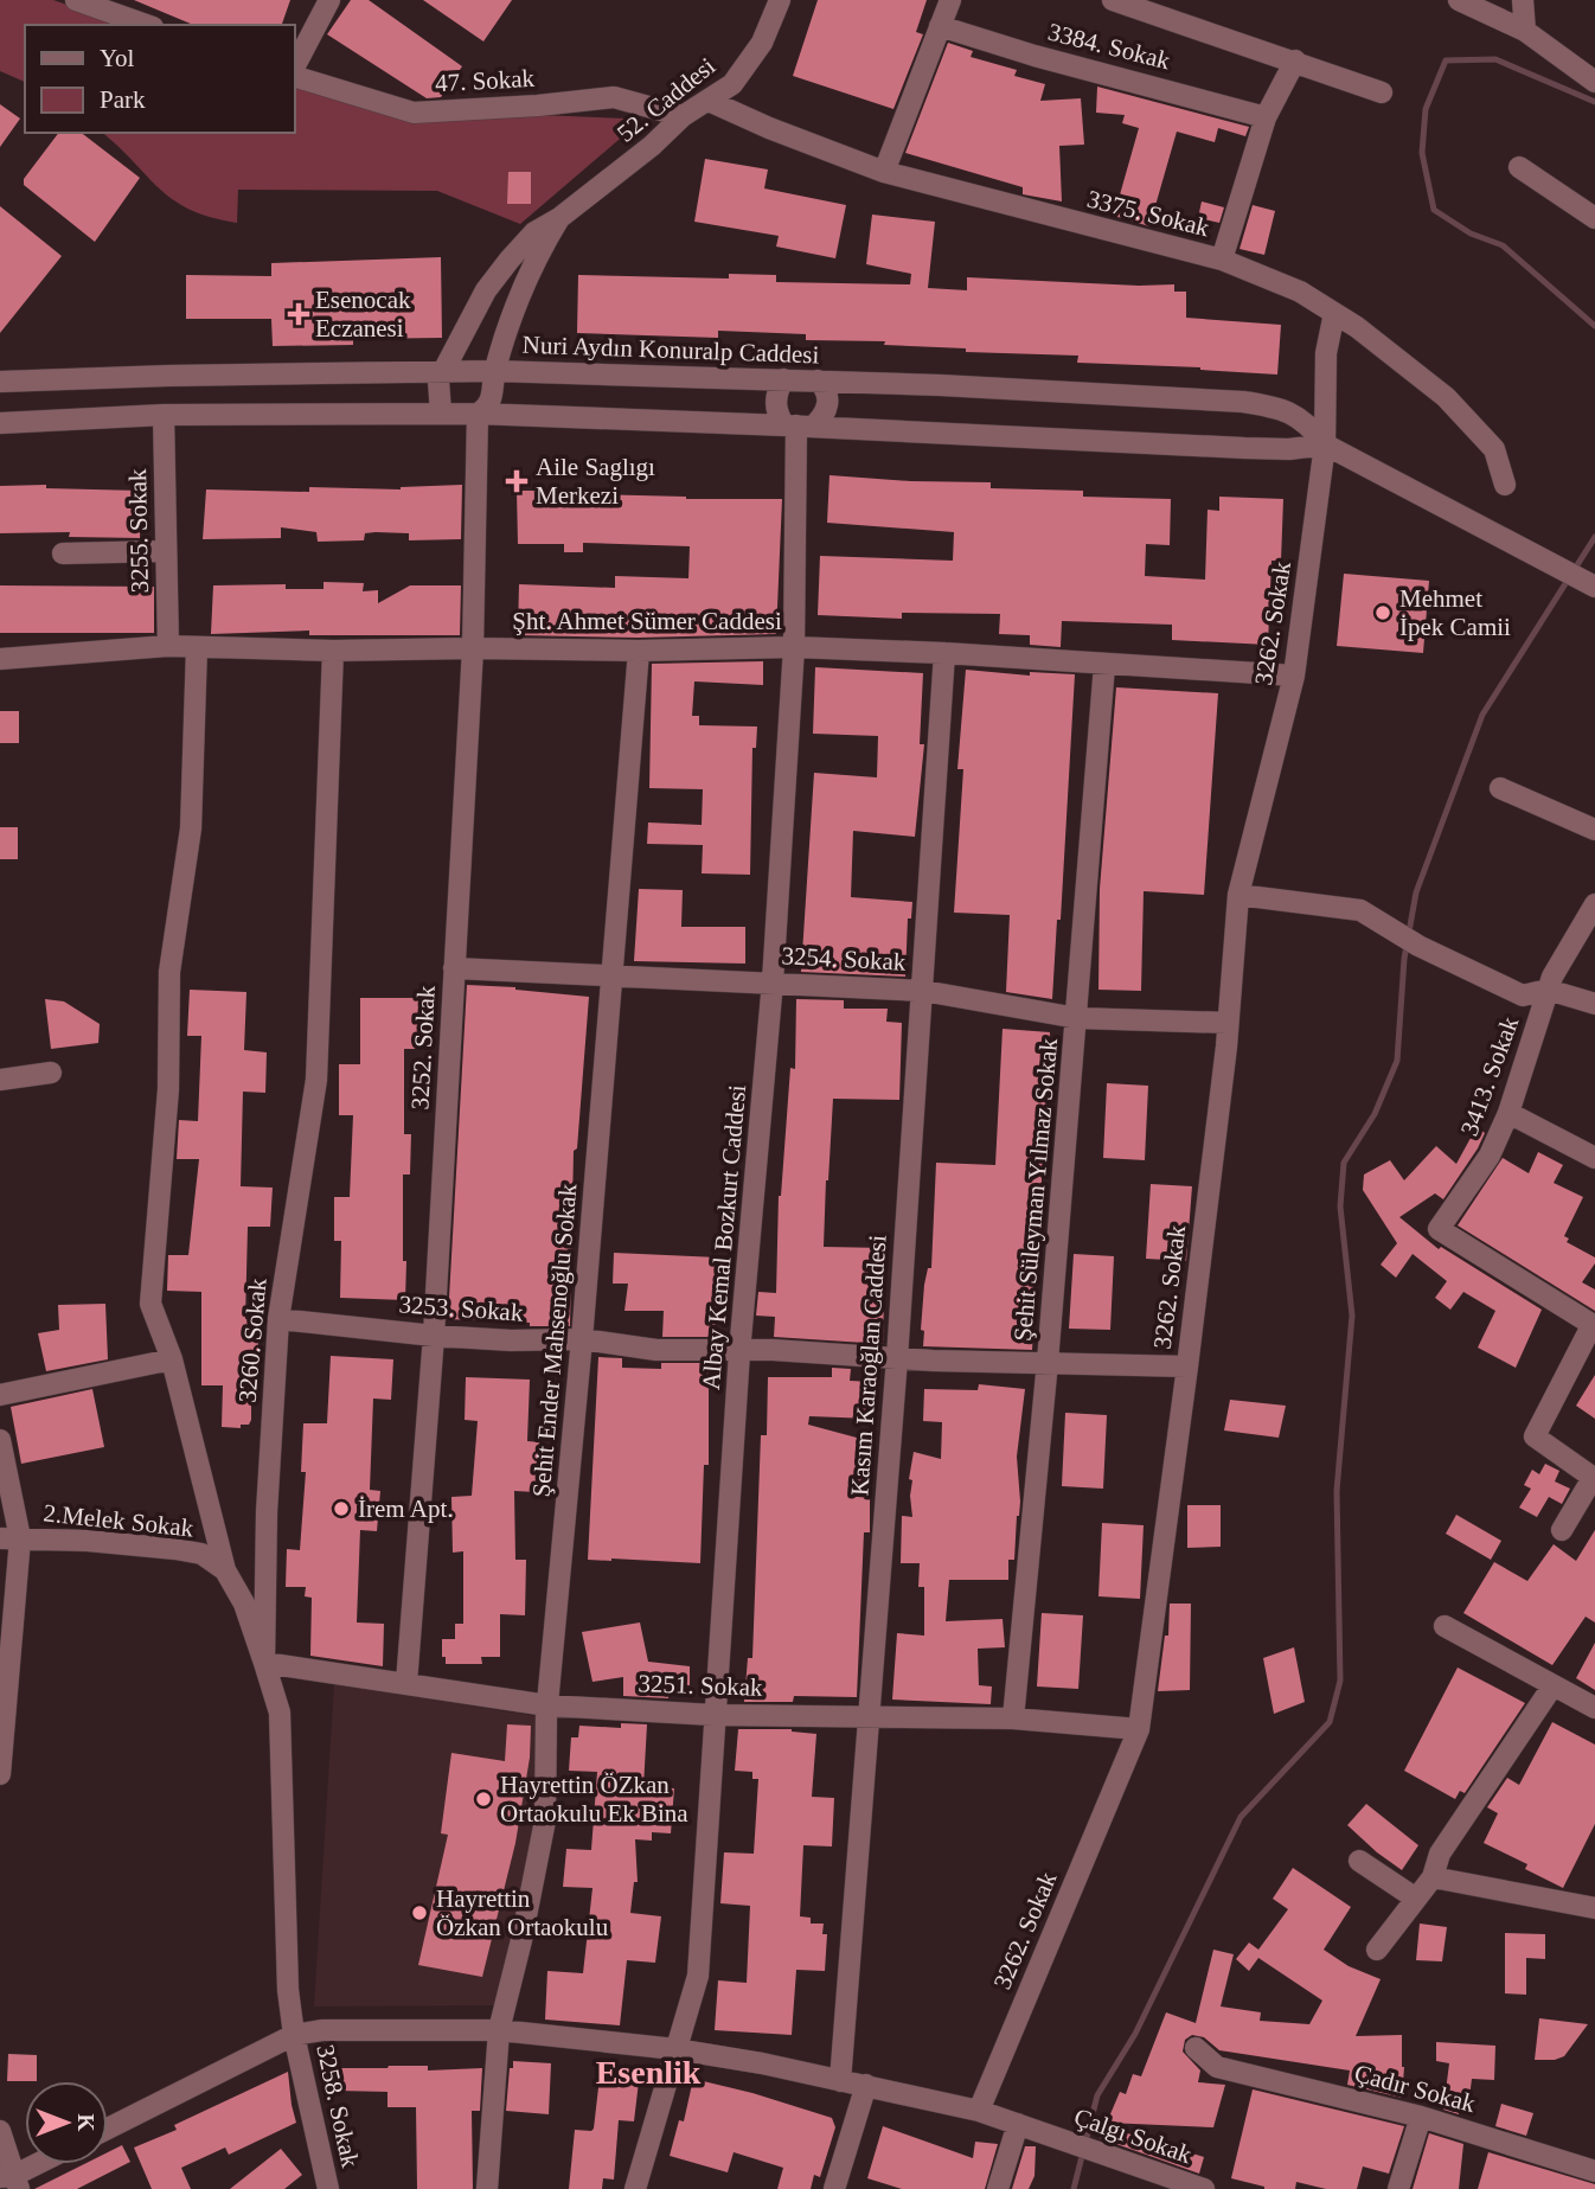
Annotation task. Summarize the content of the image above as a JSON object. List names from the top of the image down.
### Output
{
  "streets": {
    "street": [
      "3384. Sokak",
      "47. Sokak",
      "52. Caddesi",
      "3375. Sokak",
      "Nuri Aydın Konuralp Caddesi",
      "3255. Sokak",
      "Şht. Ahmet Sümer Caddesi",
      "3262. Sokak",
      "3254. Sokak",
      "3252. Sokak",
      "3413. Sokak",
      "Şehit Süleyman Yılmaz Sokak",
      "Albay Kemal Bozkurt Caddesi",
      "3253. Sokak",
      "3260. Sokak",
      "Şehit Ender Mahsenoğlu Sokak",
      "Kasım Karaoğlan Caddesi",
      "2.Melek Sokak",
      "3251. Sokak",
      "Çadır Sokak",
      "3258. Sokak",
      "Çalgı Sokak"
    ]
  },
  "crossings": [
    ["47. Sokak", "52. Caddesi"],
    ["52. Caddesi", "3375. Sokak"],
    ["52. Caddesi", "Nuri Aydın Konuralp Caddesi"],
    ["52. Caddesi", "3252. Sokak"],
    ["3375. Sokak", "3262. Sokak"],
    ["Nuri Aydın Konuralp Caddesi", "3262. Sokak"],
    ["Nuri Aydın Konuralp Caddesi", "Albay Kemal Bozkurt Caddesi"],
    ["3255. Sokak", "Şht. Ahmet Sümer Caddesi"],
    ["Şht. Ahmet Sümer Caddesi", "3262. Sokak"],
    ["Şht. Ahmet Sümer Caddesi", "3252. Sokak"],
    ["Şht. Ahmet Sümer Caddesi", "Şehit Süleyman Yılmaz Sokak"],
    ["Şht. Ahmet Sümer Caddesi", "Albay Kemal Bozkurt Caddesi"],
    ["Şht. Ahmet Sümer Caddesi", "3260. Sokak"],
    ["Şht. Ahmet Sümer Caddesi", "Şehit Ender Mahsenoğlu Sokak"],
    ["Şht. Ahmet Sümer Caddesi", "Kasım Karaoğlan Caddesi"],
    ["3262. Sokak", "3254. Sokak"],
    ["3262. Sokak", "3253. Sokak"],
    ["3262. Sokak", "3251. Sokak"],
    ["3262. Sokak", "Çalgı Sokak"],
    ["3254. Sokak", "3252. Sokak"],
    ["3254. Sokak", "Şehit Süleyman Yılmaz Sokak"],
    ["3254. Sokak", "Albay Kemal Bozkurt Caddesi"],
    ["3254. Sokak", "Şehit Ender Mahsenoğlu Sokak"],
    ["3254. Sokak", "Kasım Karaoğlan Caddesi"],
    ["3252. Sokak", "3253. Sokak"],
    ["3252. Sokak", "3251. Sokak"],
    ["Şehit Süleyman Yılmaz Sokak", "3253. Sokak"],
    ["Şehit Süleyman Yılmaz Sokak", "3251. Sokak"],
    ["Albay Kemal Bozkurt Caddesi", "3253. Sokak"],
    ["Albay Kemal Bozkurt Caddesi", "3251. Sokak"],
    ["Albay Kemal Bozkurt Caddesi", "Çalgı Sokak"],
    ["3253. Sokak", "3260. Sokak"],
    ["3253. Sokak", "Şehit Ender Mahsenoğlu Sokak"],
    ["3253. Sokak", "Kasım Karaoğlan Caddesi"],
    ["3260. Sokak", "3251. Sokak"],
    ["3260. Sokak", "3258. Sokak"],
    ["3260. Sokak", "Çalgı Sokak"],
    ["Şehit Ender Mahsenoğlu Sokak", "3251. Sokak"],
    ["Şehit Ender Mahsenoğlu Sokak", "Çalgı Sokak"],
    ["Kasım Karaoğlan Caddesi", "3251. Sokak"],
    ["Kasım Karaoğlan Caddesi", "Çalgı Sokak"],
    ["3258. Sokak", "Çalgı Sokak"]
  ],
  "districts": ["Esenlik"],
  "places": {
    "health": ["Esenocak Eczanesi", "Aile Saglıgı Merkezi"],
    "other": [
      "Mehmet İpek Camii",
      "İrem Apt.",
      "Hayrettin ÖZkan Ortaokulu Ek Bina",
      "Hayrettin Özkan Ortaokulu"
    ]
  },
  "legend": ["Yol", "Park"],
  "north": "right"
}
